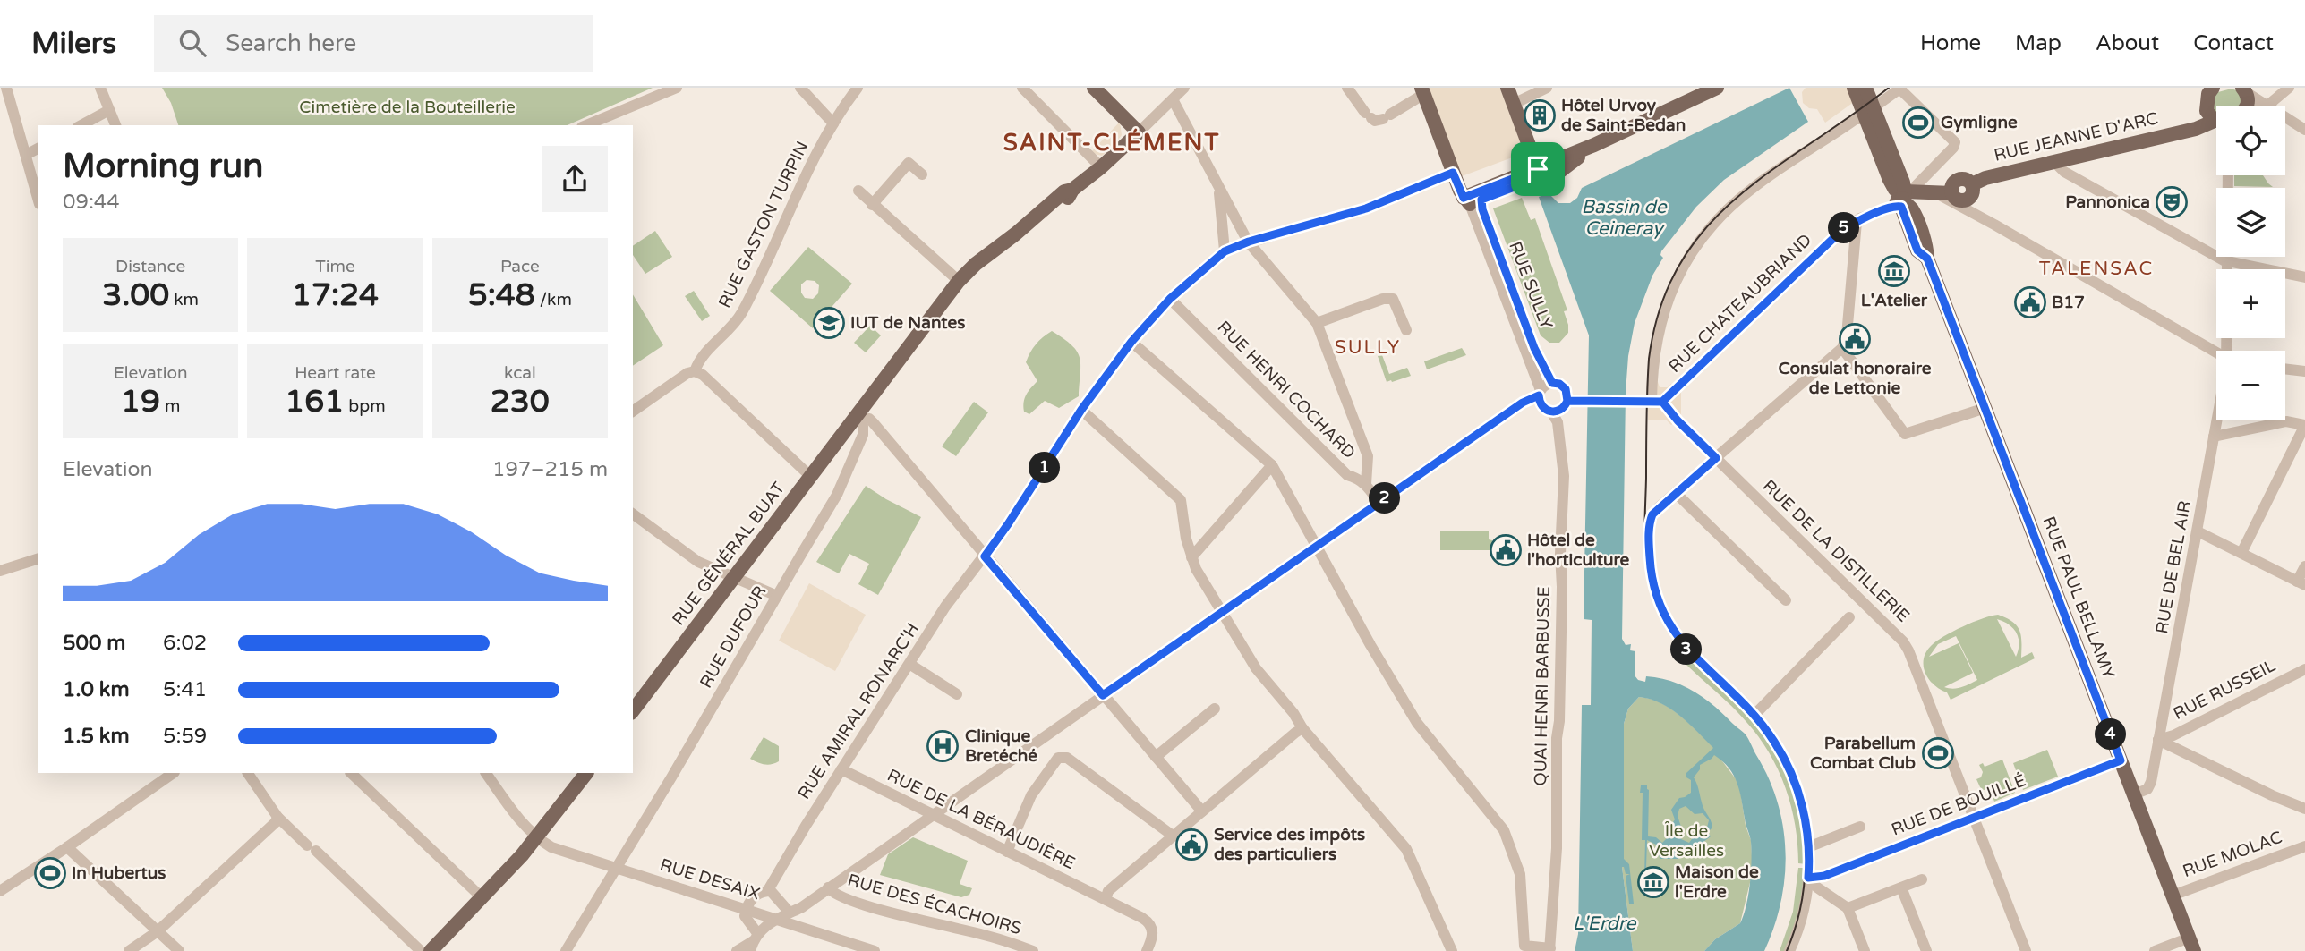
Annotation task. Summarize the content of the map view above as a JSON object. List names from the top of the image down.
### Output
{
  "streets": {
    "main road": [
      "RUE JEANNE D'ARC",
      "RUE SULLY",
      "RUE GÉNÉRAL BUAT",
      "RUE PAUL BELLAMY"
    ],
    "street": [
      "RUE GASTON TURPIN",
      "RUE CHATEAUBRIAND",
      "RUE HENRI COCHARD",
      "RUE DE LA DISTILLERIE",
      "RUE DE BEL AIR",
      "RUE DUFOUR",
      "QUAI HENRI BARBUSSE",
      "RUE RUSSEIL",
      "RUE AMIRAL RONARC'H",
      "RUE DE BOUILLÉ",
      "RUE DE LA BÉRAUDIÈRE",
      "RUE MOLAC",
      "RUE DESAIX",
      "RUE DES ÉCACHOIRS"
    ]
  },
  "crossings": [
    ["RUE SULLY", "QUAI HENRI BARBUSSE"],
    ["RUE SULLY", "RUE AMIRAL RONARC'H"],
    ["RUE CHATEAUBRIAND", "RUE DE LA DISTILLERIE"],
    ["RUE CHATEAUBRIAND", "RUE PAUL BELLAMY"],
    ["RUE HENRI COCHARD", "RUE AMIRAL RONARC'H"],
    ["RUE DE LA DISTILLERIE", "RUE DE BOUILLÉ"],
    ["RUE GÉNÉRAL BUAT", "RUE DUFOUR"],
    ["RUE DE BEL AIR", "RUE PAUL BELLAMY"],
    ["RUE DE BEL AIR", "RUE RUSSEIL"],
    ["RUE PAUL BELLAMY", "RUE DE BOUILLÉ"],
    ["RUE PAUL BELLAMY", "RUE MOLAC"],
    ["RUE DUFOUR", "RUE DESAIX"],
    ["RUE AMIRAL RONARC'H", "RUE DE LA BÉRAUDIÈRE"],
    ["RUE AMIRAL RONARC'H", "RUE DESAIX"]
  ],
  "districts": ["SAINT-CLÉMENT", "TALENSAC", "SULLY"],
  "water": ["Bassin de Ceineray", "L'Erdre"],
  "parks": ["Cimetière de la Bouteillerie", "Île de Versailles"],
  "places": {
    "building": ["Hôtel Urvoy de Saint-Bedan"],
    "sports": ["Gymligne", "Parabellum Combat Club", "In Hubertus"],
    "theatre": ["Pannonica"],
    "museum": ["L'Atelier", "Maison de l'Erdre"],
    "public building": [
      "B17",
      "Consulat honoraire de Lettonie",
      "Hôtel de l'horticulture",
      "Service des impôts des particuliers"
    ],
    "school or university": ["IUT de Nantes"],
    "hospital": ["Clinique Bretéché"]
  },
  "page": {
    "header": "Milers",
    "search": "Search here",
    "nav": [
      "Home",
      "Map",
      "About",
      "Contact"
    ],
    "map_buttons": ["+", "−"],
    "heading": ["Morning run", "09:44"],
    "pins": [
      "5",
      "1",
      "2",
      "3",
      "4"
    ],
    "stats": [
      ["Distance", "3.00 km"],
      ["Time", "17:24"],
      ["Pace", "5:48 /km"],
      ["Elevation", "19 m"],
      ["Heart rate", "161 bpm"],
      ["kcal", "230"]
    ],
    "chart": ["Elevation", "197–215 m"],
    "list": [
      {
        "name": "500 m",
        "note": "6:02"
      },
      {
        "name": "1.0 km",
        "note": "5:41"
      },
      {
        "name": "1.5 km",
        "note": "5:59"
      }
    ]
  }
}
